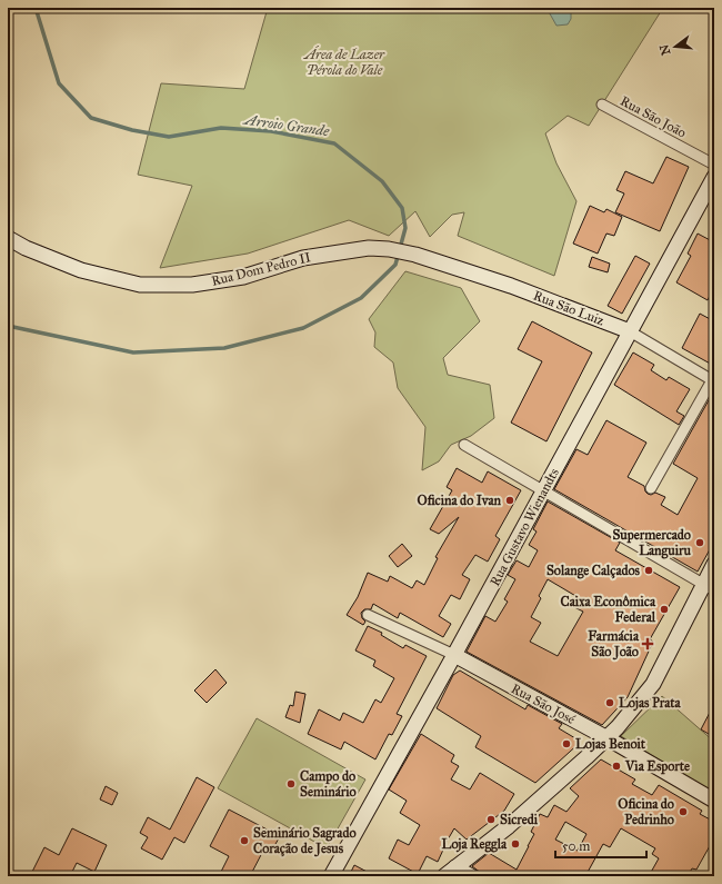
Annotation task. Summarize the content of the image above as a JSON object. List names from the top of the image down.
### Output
{
  "streets": {
    "main road": [
      "Rua Dom Pedro II",
      "Rua São Luiz",
      "Rua Gustavo Wienandts",
      "Rua São José"
    ],
    "street": ["Rua São João"]
  },
  "crossings": [
    ["Rua Dom Pedro II", "Rua São Luiz"],
    ["Rua São Luiz", "Rua Gustavo Wienandts"],
    ["Rua Gustavo Wienandts", "Rua São José"]
  ],
  "water": ["Arroio Grande"],
  "parks": ["Área de Lazer Pérola do Vale"],
  "places": {
    "other": [
      "Oficina do Ivan",
      "Supermercado Languiru",
      "Solange Calçados",
      "Caixa Econômica Federal",
      "Lojas Prata",
      "Lojas Benoit",
      "Via Esporte",
      "Campo do Seminário",
      "Oficina do Pedrinho",
      "Sicredi",
      "Seminário Sagrado Coração de Jesus",
      "Loja Reggla"
    ],
    "health": ["Farmácia São João"]
  },
  "scale_bar": "50 m",
  "north": "left"
}
